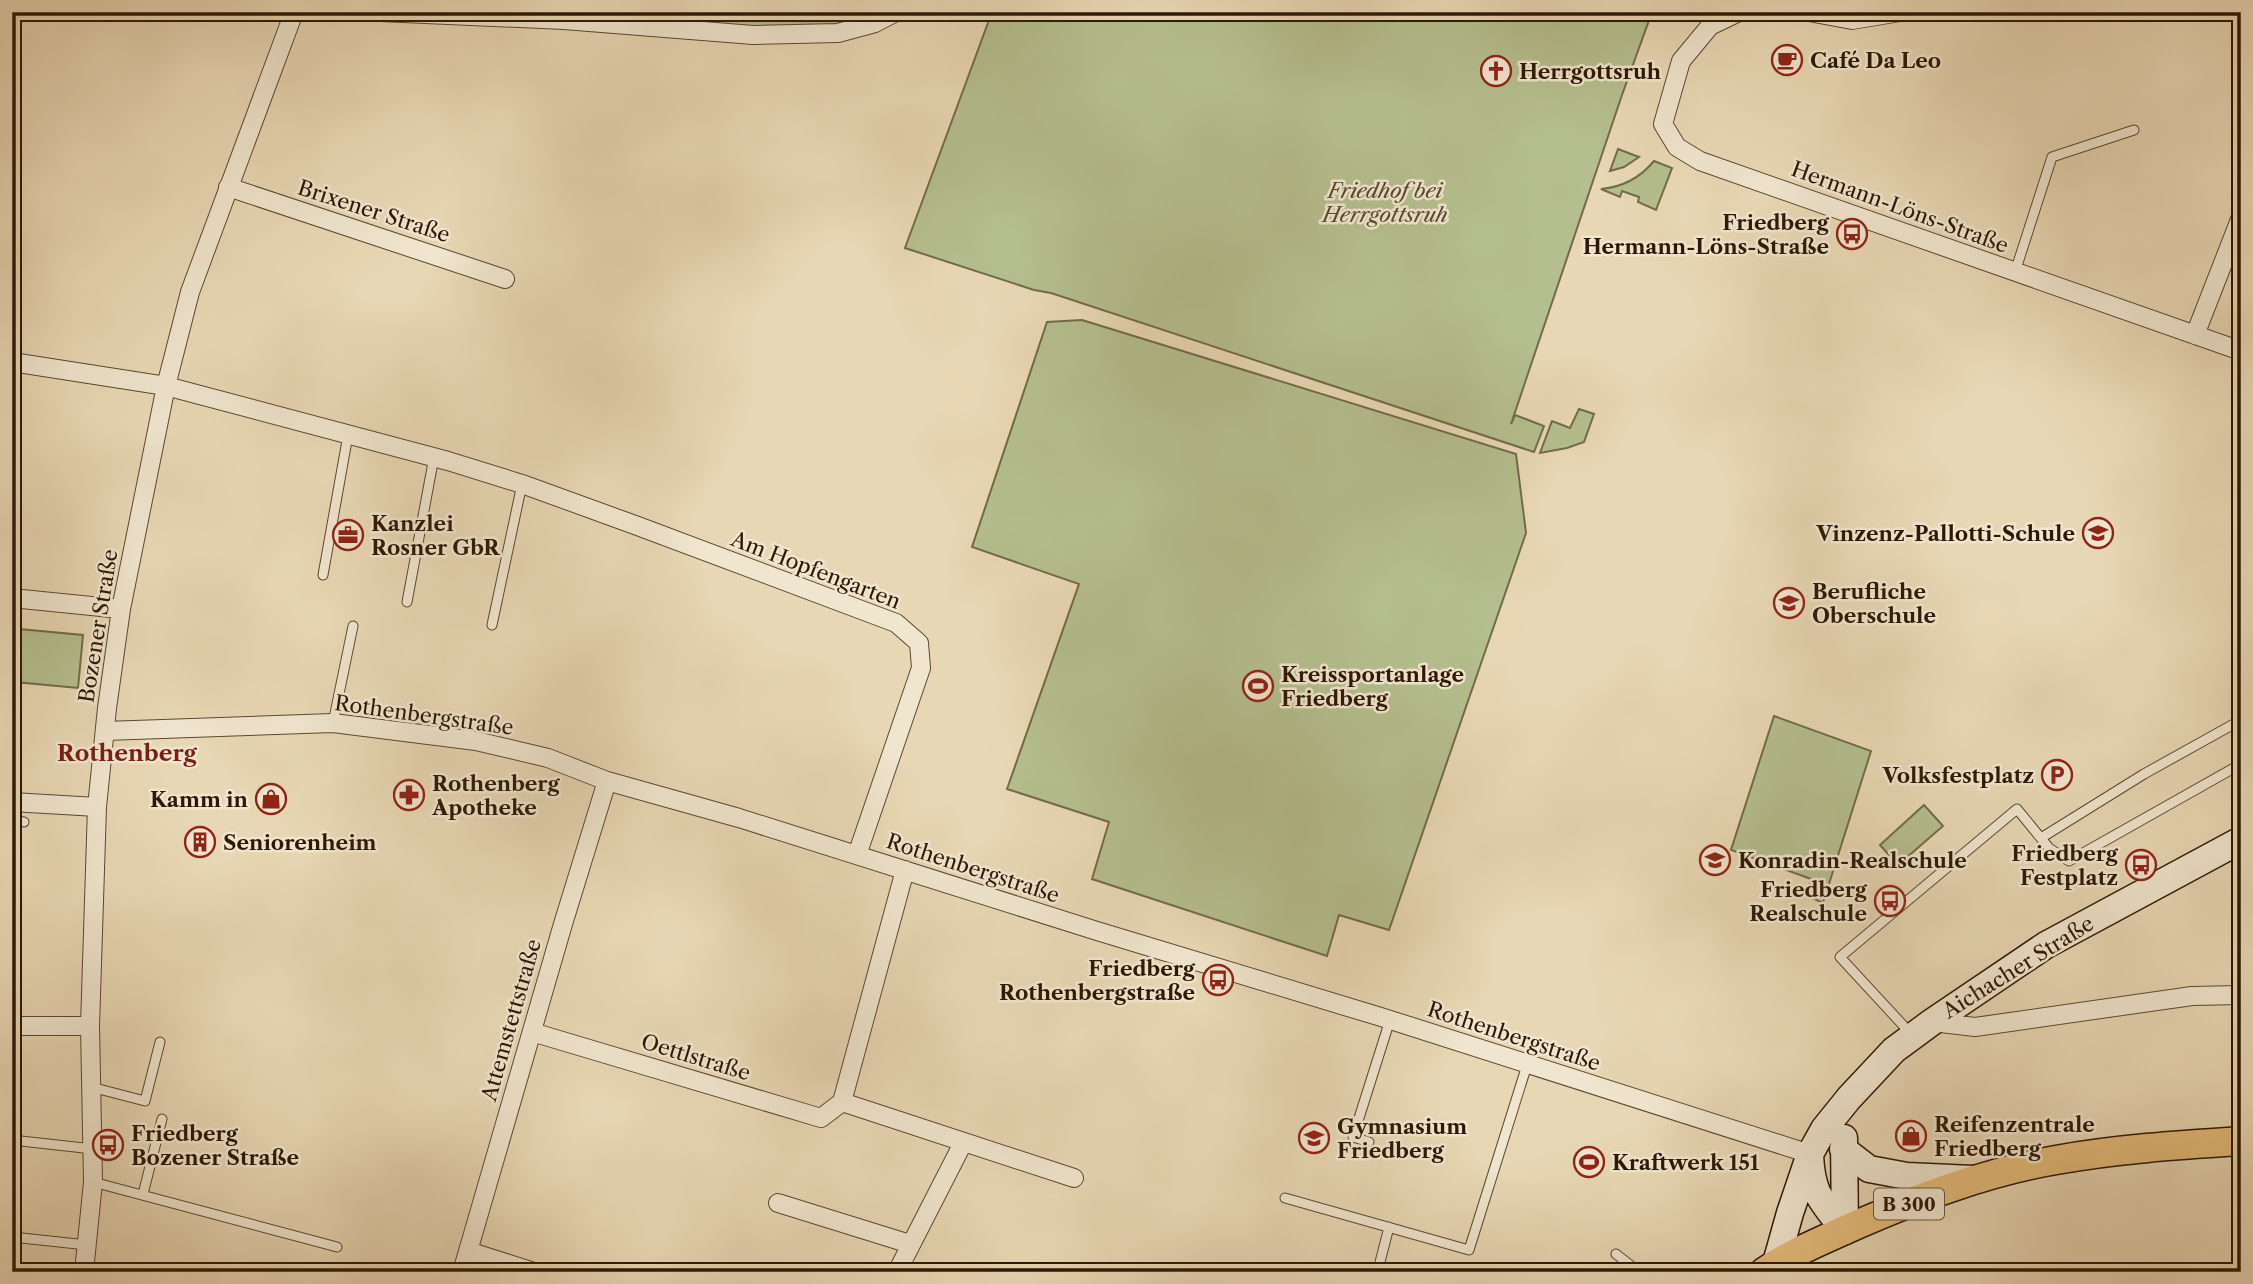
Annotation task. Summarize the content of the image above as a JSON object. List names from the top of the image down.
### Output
{
  "streets": {
    "main road": ["Aichacher Straße", "B 300"],
    "street": [
      "Hermann-Löns-Straße",
      "Brixener Straße",
      "Am Hopfengarten",
      "Bozener Straße",
      "Rothenbergstraße",
      "Attemstettstraße",
      "Oettlstraße"
    ]
  },
  "crossings": [
    ["Brixener Straße", "Bozener Straße"],
    ["Am Hopfengarten", "Bozener Straße"],
    ["Am Hopfengarten", "Rothenbergstraße"],
    ["Bozener Straße", "Rothenbergstraße"],
    ["Rothenbergstraße", "Aichacher Straße"],
    ["Rothenbergstraße", "Attemstettstraße"],
    ["Aichacher Straße", "B 300"],
    ["Attemstettstraße", "Oettlstraße"]
  ],
  "districts": ["Rothenberg"],
  "parks": ["Friedhof bei Herrgottsruh"],
  "places": {
    "cafe": ["Café Da Leo"],
    "church": ["Herrgottsruh"],
    "bus stop": [
      "Friedberg Hermann-Löns-Straße",
      "Friedberg Festplatz",
      "Friedberg Realschule",
      "Friedberg Rothenbergstraße",
      "Friedberg Bozener Straße"
    ],
    "school or university": [
      "Vinzenz-Pallotti-Schule",
      "Berufliche Oberschule",
      "Konradin-Realschule",
      "Gymnasium Friedberg"
    ],
    "office": ["Kanzlei Rosner GbR"],
    "sports": ["Kreissportanlage Friedberg", "Kraftwerk 151"],
    "parking": ["Volksfestplatz"],
    "pharmacy": ["Rothenberg Apotheke"],
    "shop": ["Kamm in", "Reifenzentrale Friedberg"],
    "building": ["Seniorenheim"]
  }
}
